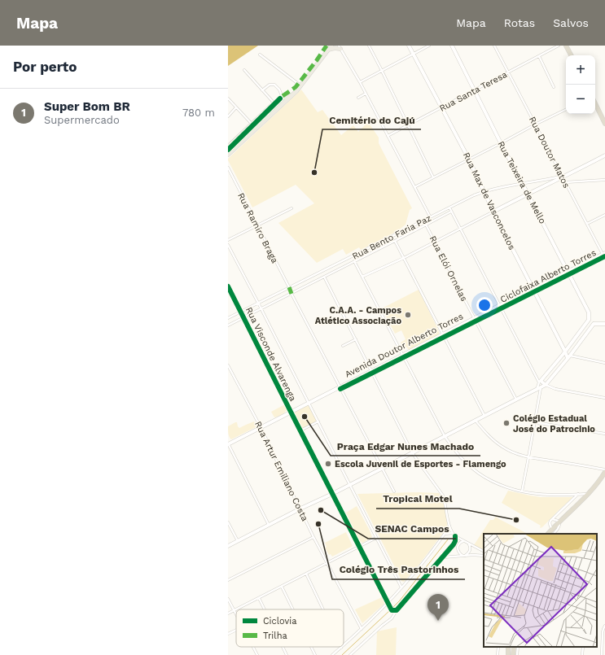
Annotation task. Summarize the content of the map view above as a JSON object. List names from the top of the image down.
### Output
{
  "streets": {
    "main road": ["Rua Teixeira de Mello", "Rua Max de Vasconcelos", "Avenida Doutor Alberto Torres"],
    "street": [
      "Rua Santa Teresa",
      "Rua Doutor Matos",
      "Rua Ramiro Braga",
      "Rua Bento Faria Paz",
      "Rua Elói Ornelas",
      "Rua Visconde Alvarenga",
      "Rua Artur Emiliano Costa"
    ],
    "cycle path": ["Ciclofaixa Alberto Torres"]
  },
  "crossings": [
    ["Rua Santa Teresa", "Rua Doutor Matos"],
    ["Rua Santa Teresa", "Rua Teixeira de Mello"],
    ["Rua Santa Teresa", "Rua Max de Vasconcelos"],
    ["Rua Doutor Matos", "Rua Bento Faria Paz"],
    ["Rua Doutor Matos", "Avenida Doutor Alberto Torres"],
    ["Rua Teixeira de Mello", "Rua Bento Faria Paz"],
    ["Rua Teixeira de Mello", "Avenida Doutor Alberto Torres"],
    ["Rua Max de Vasconcelos", "Rua Bento Faria Paz"],
    ["Rua Max de Vasconcelos", "Avenida Doutor Alberto Torres"],
    ["Rua Ramiro Braga", "Rua Bento Faria Paz"],
    ["Rua Bento Faria Paz", "Rua Elói Ornelas"],
    ["Rua Bento Faria Paz", "Rua Visconde Alvarenga"],
    ["Rua Elói Ornelas", "Avenida Doutor Alberto Torres"],
    ["Avenida Doutor Alberto Torres", "Rua Visconde Alvarenga"],
    ["Avenida Doutor Alberto Torres", "Rua Artur Emiliano Costa"]
  ],
  "places": [
    "Cemitério do Cajú",
    "C.A.A. - Campos Atlético Associação",
    "Praça Edgar Nunes Machado",
    "Colégio Estadual José do Patrocinio",
    "Escola Juvenil de Esportes - Flamengo",
    "SENAC Campos",
    "Tropical Motel",
    "Colégio Três Pastorinhos"
  ],
  "legend": ["Ciclovia", "Trilha"],
  "page": {
    "header": "Mapa",
    "nav": ["Mapa", "Rotas", "Salvos"],
    "heading": "Por perto",
    "map_buttons": ["+", "−"],
    "list": [
      {
        "mark": "1",
        "name": "Super Bom BR",
        "note": "Supermercado",
        "value": "780 m"
      }
    ],
    "pins": "1"
  }
}
